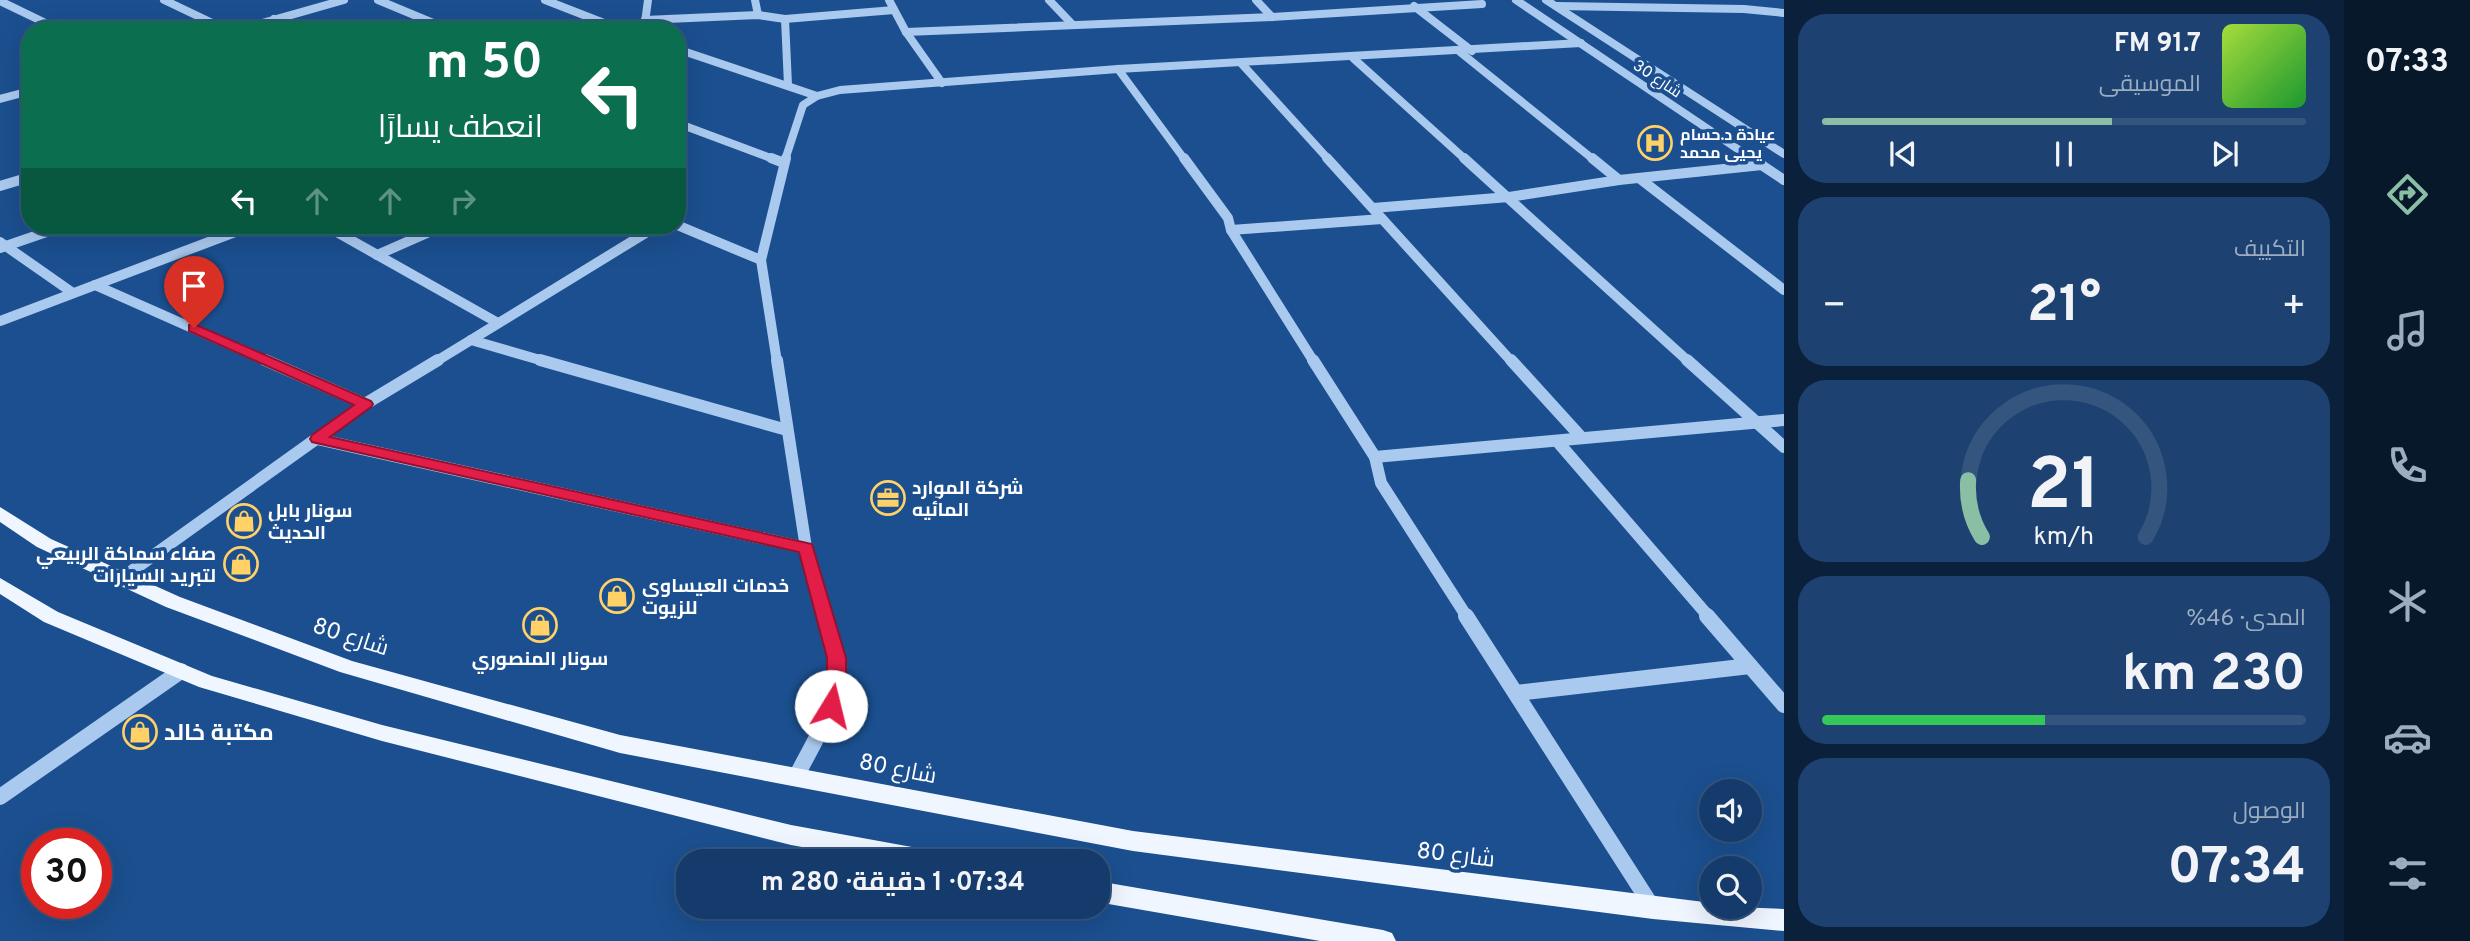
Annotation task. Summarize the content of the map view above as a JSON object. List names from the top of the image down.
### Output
{
  "streets": {
    "main road": ["شارع 80"],
    "street": ["شارع 30"]
  },
  "places": {
    "hospital": ["عيادة د.حسام يحيى محمد"],
    "office": ["شركة الموارد المائيه"],
    "shop": [
      "سونار بابل الحديث",
      "صفاء سماكة الربيعي لتبريد السيارات",
      "خدمات العيساوي للزيوت",
      "سونار المنصوري",
      "مكتبة خالد"
    ]
  },
  "page": {
    "tabs": "07:33",
    "turn": ["50 m", "انعطف يسارًا"],
    "song": ["91.7 FM", "الموسيقى"],
    "tile": [
      "التكييف",
      ["المدى · 46%", "230 km"],
      ["الوصول", "07:34"]
    ],
    "heat": ["−", "21°", "+"],
    "limit": "30",
    "trip": "07:34 · 1 دقيقة · 280 m",
    "gauge": ["21", "km/h"]
  }
}
